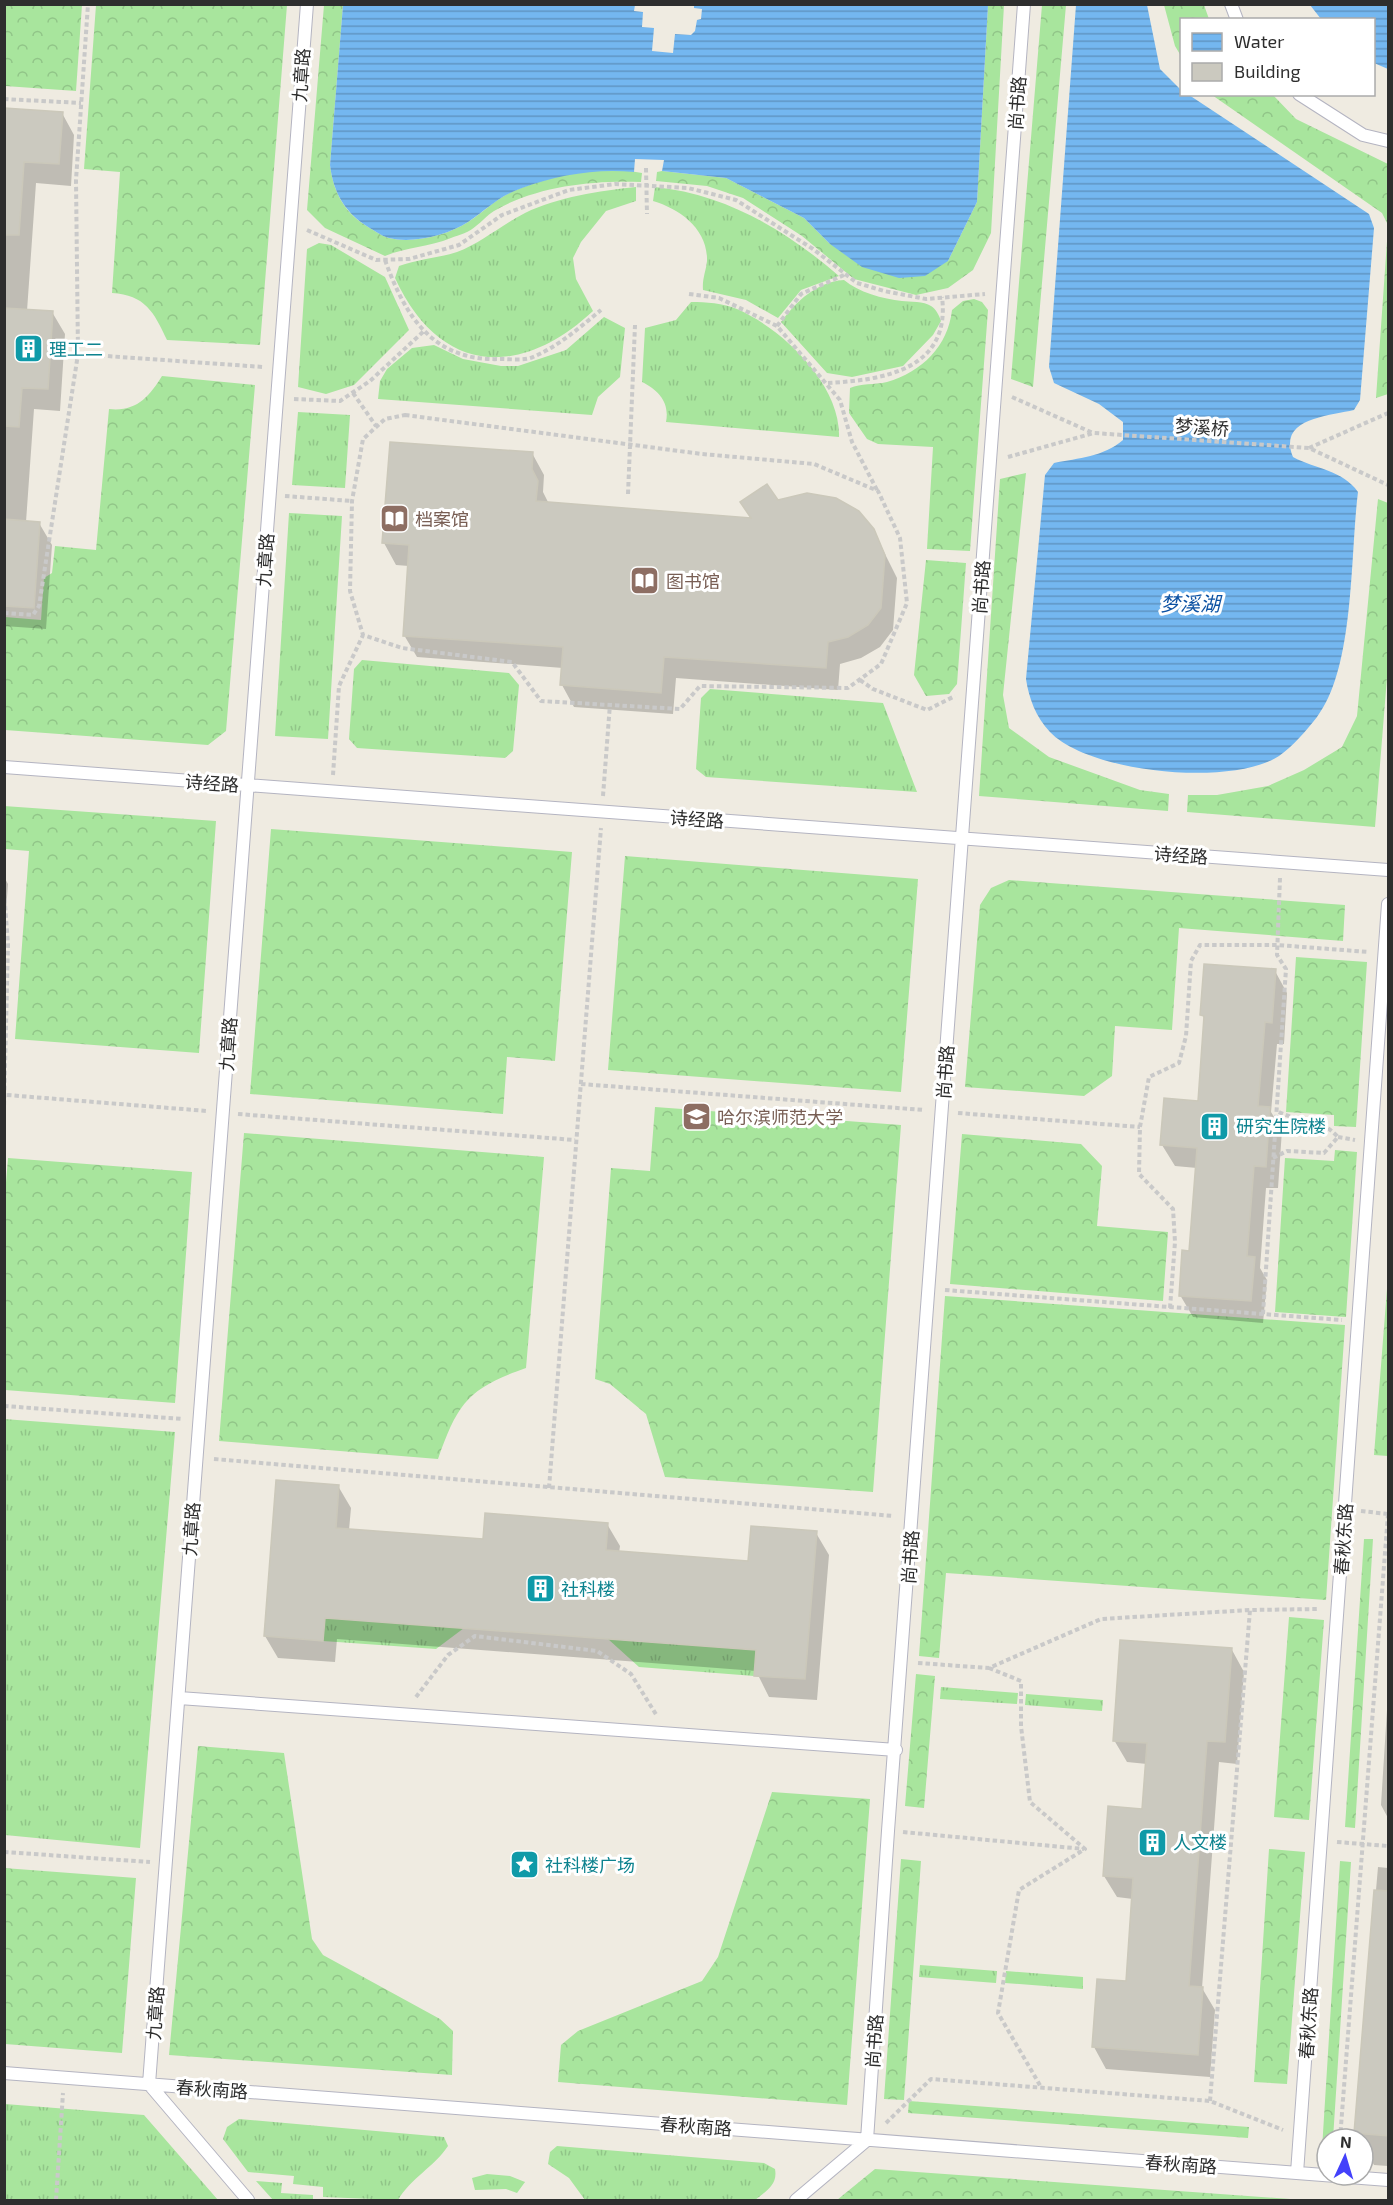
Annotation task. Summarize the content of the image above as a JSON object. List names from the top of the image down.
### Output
{
  "streets": {
    "lane": [
      "九章路",
      "尚书路",
      "诗经路",
      "春秋东路",
      "春秋南路"
    ],
    "path": ["梦溪桥"]
  },
  "crossings": [
    ["九章路", "诗经路"],
    ["九章路", "春秋南路"],
    ["尚书路", "诗经路"],
    ["尚书路", "春秋南路"],
    ["春秋东路", "春秋南路"]
  ],
  "water": ["梦溪湖"],
  "places": {
    "building": [
      "理工二",
      "研究生院楼",
      "社科楼",
      "人文楼"
    ],
    "library": ["档案馆", "图书馆"],
    "school or university": ["哈尔滨师范大学"],
    "place": ["社科楼广场"]
  },
  "legend": ["Water", "Building"],
  "north": "top"
}
